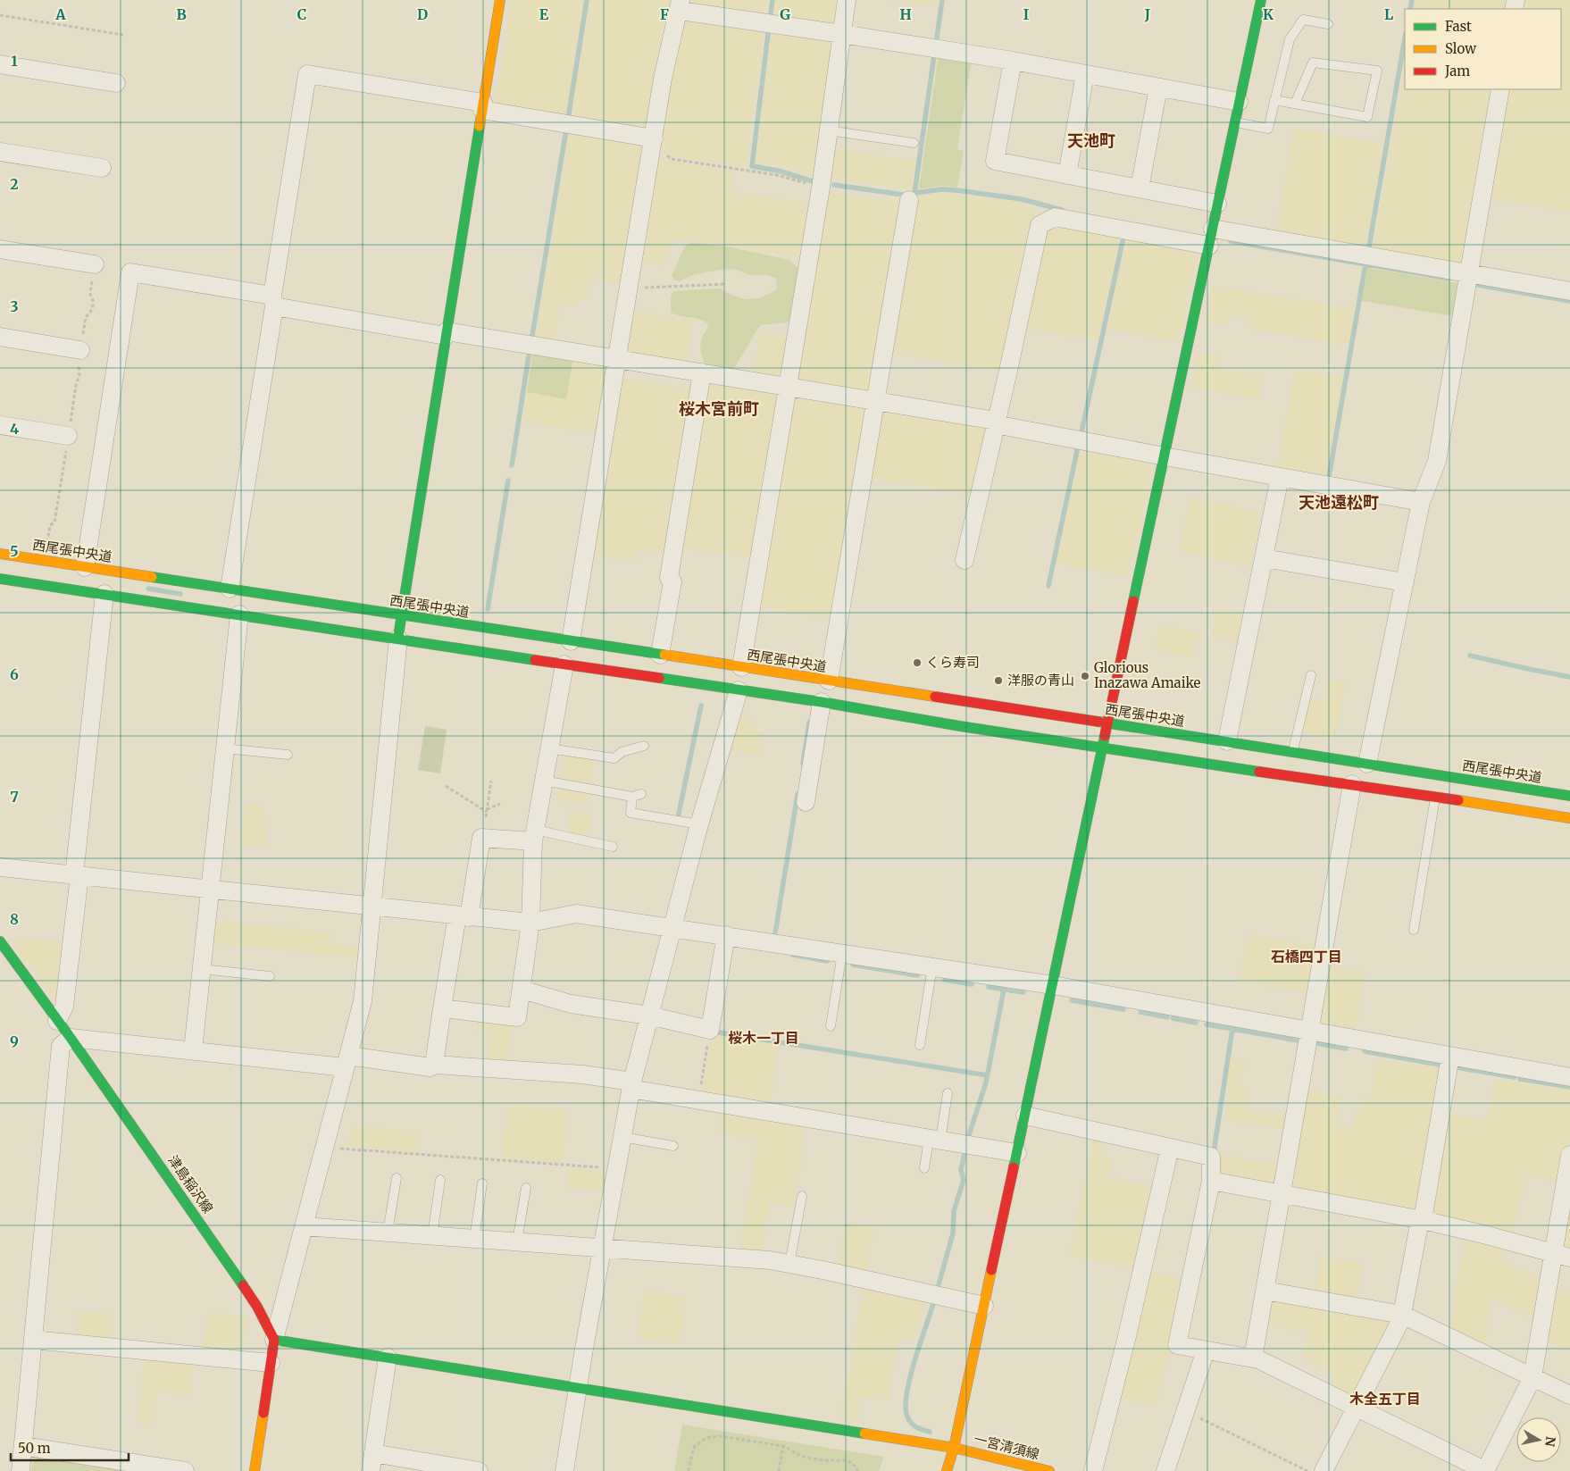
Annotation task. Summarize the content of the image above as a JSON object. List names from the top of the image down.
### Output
{
  "streets": {
    "main road": ["西尾張中央道", "津島稲沢線", "一宮清須線"]
  },
  "districts": [
    "天池町",
    "桜木宮前町",
    "天池遠松町",
    "石橋四丁目",
    "桜木一丁目",
    "木全五丁目"
  ],
  "places": ["くら寿司", "Glorious Inazawa Amaike", "洋服の青山"],
  "legend": ["Fast", "Slow", "Jam"],
  "scale_bar": "50 m",
  "north": "right",
  "grid": {
    "columns": [
      "A",
      "B",
      "C",
      "D",
      "E",
      "F",
      "G",
      "H",
      "I",
      "J",
      "K",
      "L"
    ],
    "rows": [
      "1",
      "2",
      "3",
      "4",
      "5",
      "6",
      "7",
      "8",
      "9"
    ]
  }
}
